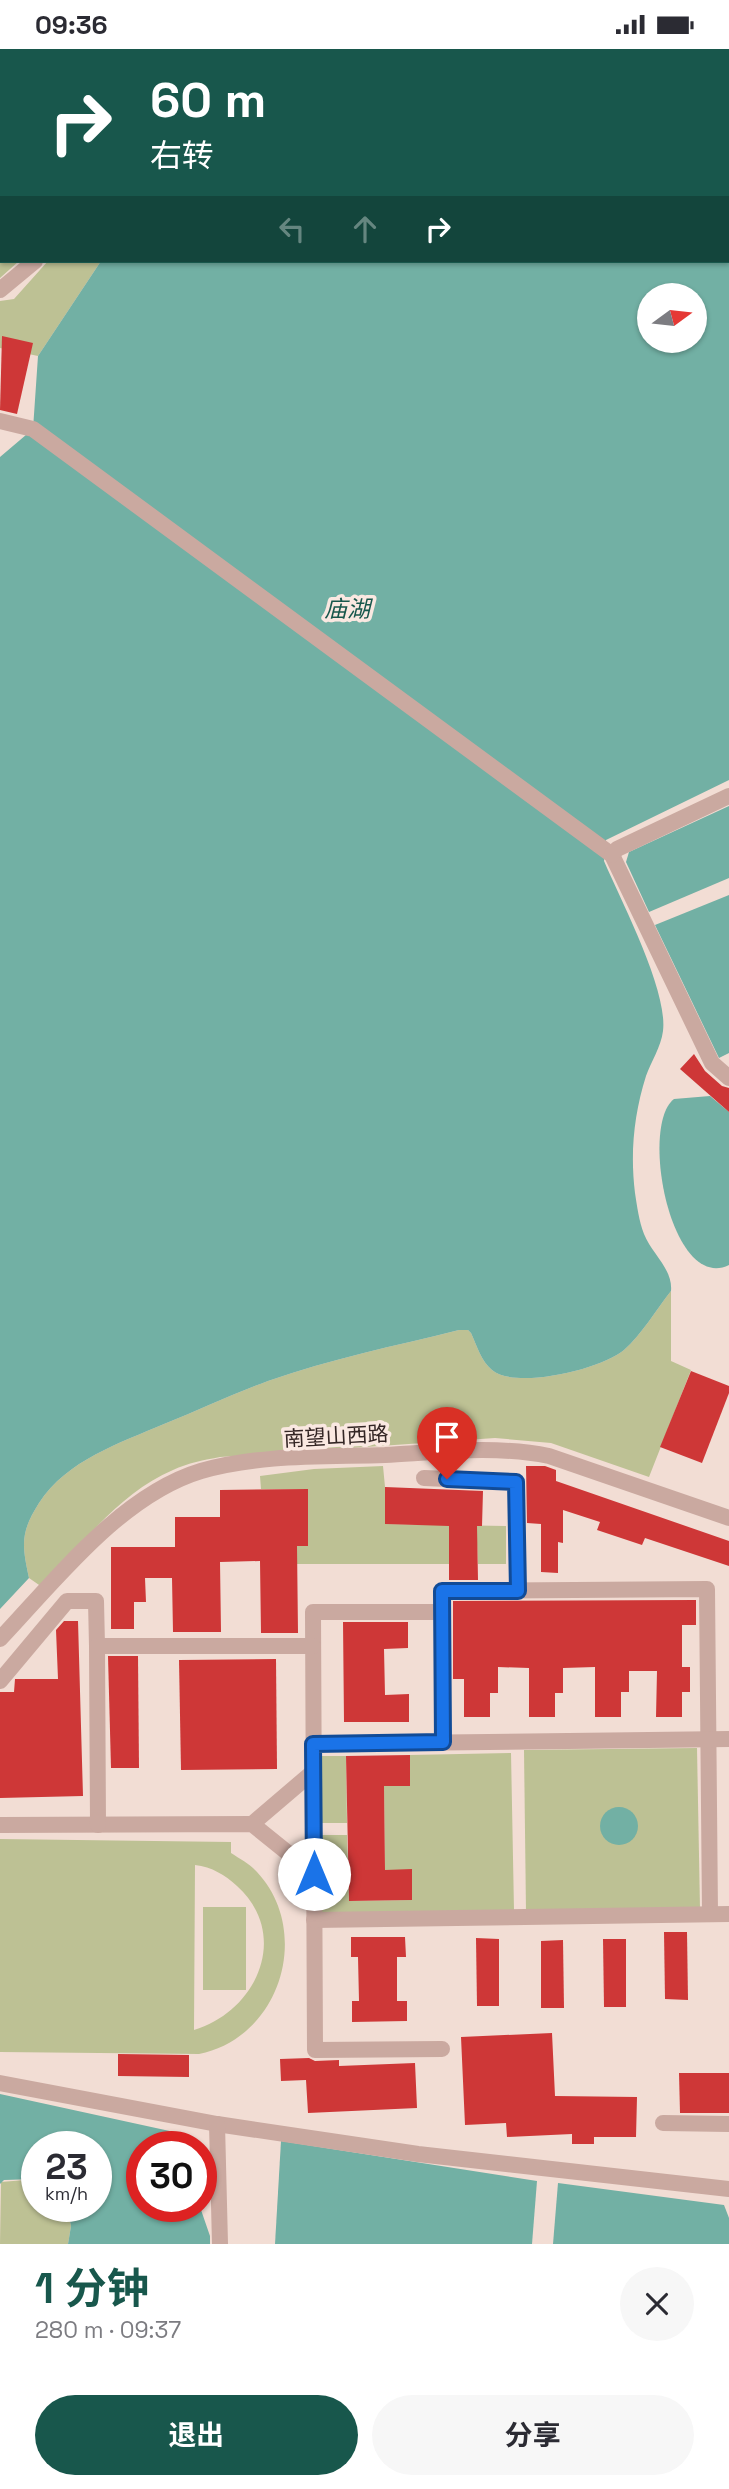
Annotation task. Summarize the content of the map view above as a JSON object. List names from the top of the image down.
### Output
{
  "streets": {
    "street": ["南望山西路"]
  },
  "water": ["庙湖"],
  "north": "right",
  "page": {
    "status": "09:36",
    "turn": ["60 m", "右转"],
    "speed": "23 km/h",
    "limit": "30",
    "heading": ["1 分钟", "280 m · 09:37"],
    "buttons": ["退出", "分享"]
  }
}
